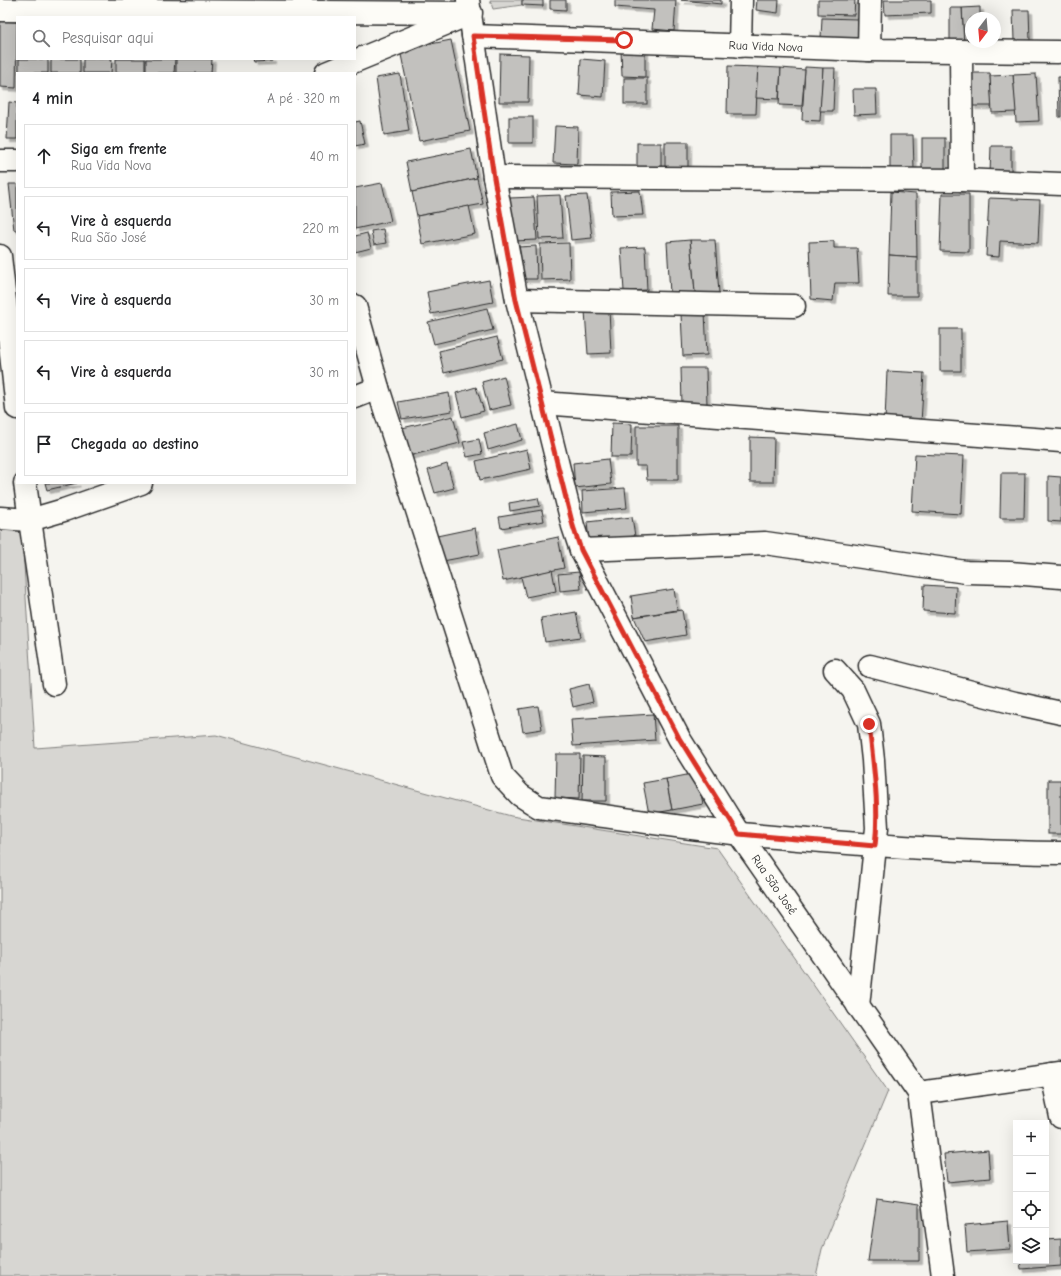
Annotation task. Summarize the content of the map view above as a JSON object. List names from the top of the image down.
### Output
{
  "streets": {
    "street": ["Rua Vida Nova", "Rua São José"]
  },
  "crossings": [
    ["Rua Vida Nova", "Rua São José"]
  ],
  "north": "bottom",
  "page": {
    "search": "Pesquisar aqui",
    "heading": ["4 min", "A pé · 320 m"],
    "list": [
      ["Siga em frente", "Rua Vida Nova", "40 m"],
      ["Vire à esquerda", "Rua São José", "220 m"],
      ["Vire à esquerda", "30 m"],
      ["Vire à esquerda", "30 m"],
      "Chegada ao destino"
    ],
    "map_buttons": ["+", "−"]
  }
}
